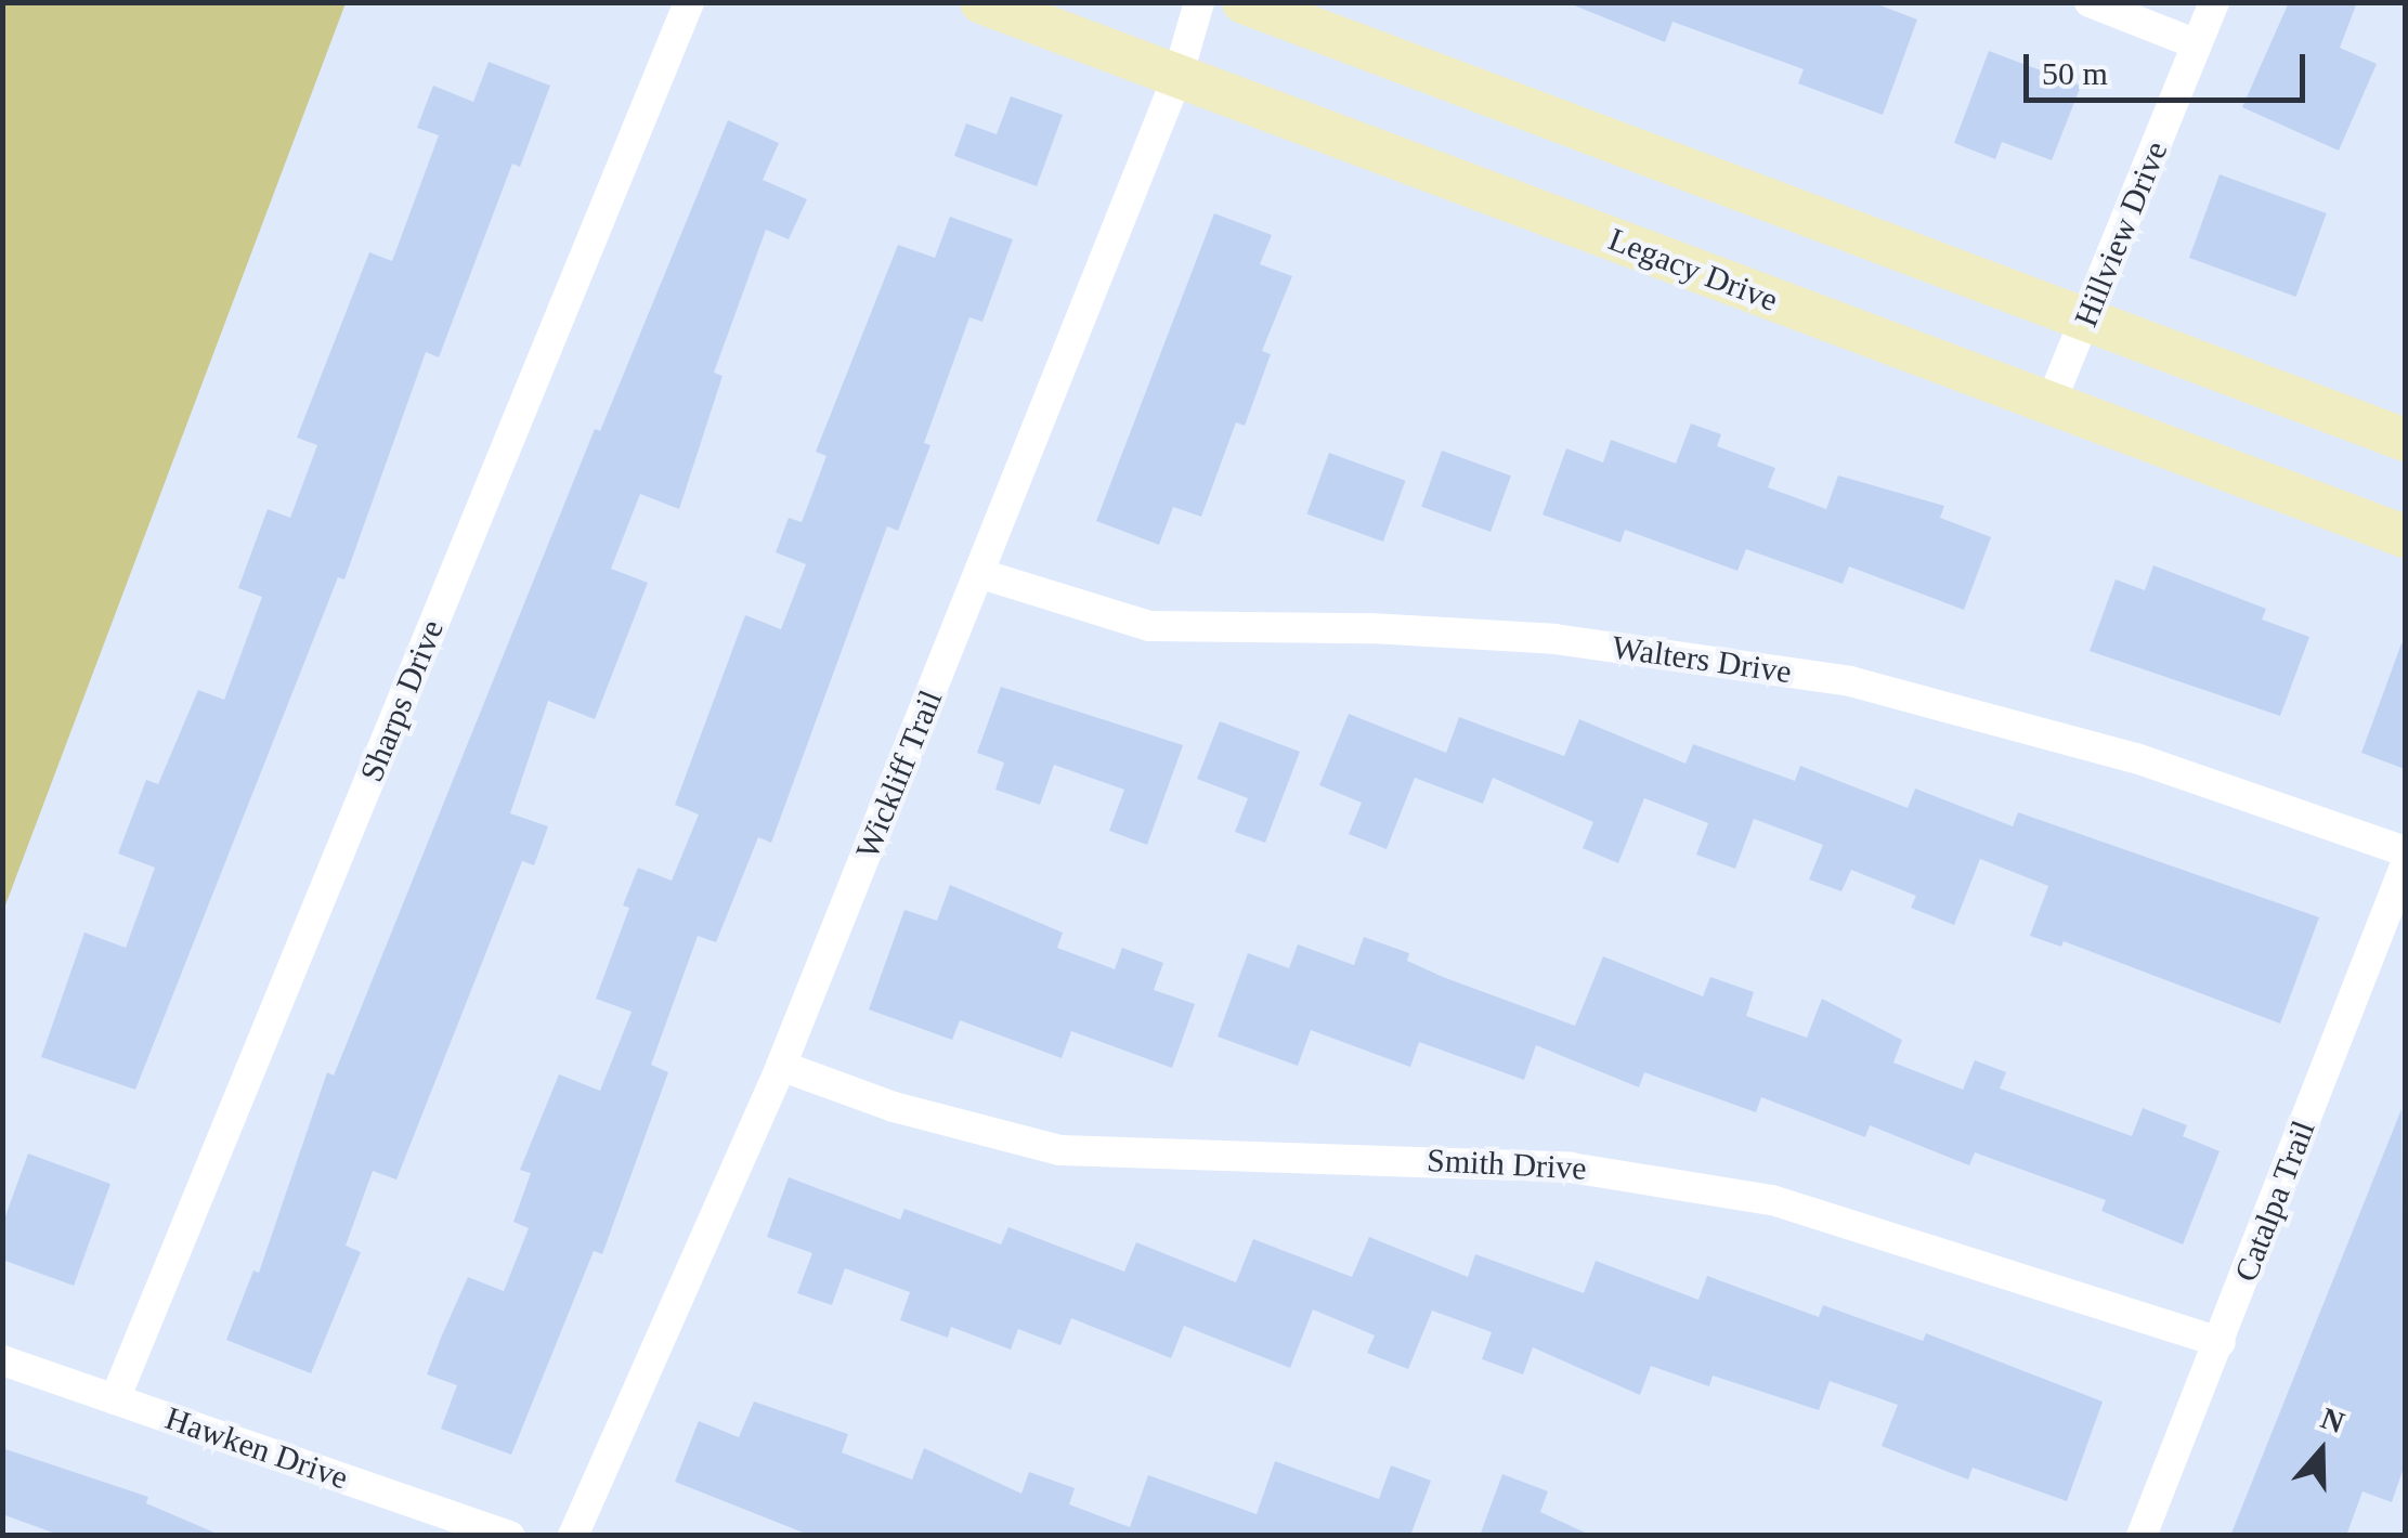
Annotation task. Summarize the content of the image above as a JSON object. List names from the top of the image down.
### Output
{
  "streets": {
    "main road": ["Legacy Drive"],
    "street": [
      "Hillview Drive",
      "Walters Drive",
      "Sharps Drive",
      "Wickliff Trail",
      "Smith Drive",
      "Catalpa Trail",
      "Hawken Drive"
    ]
  },
  "crossings": [
    ["Hillview Drive", "Legacy Drive"],
    ["Legacy Drive", "Wickliff Trail"],
    ["Walters Drive", "Wickliff Trail"],
    ["Sharps Drive", "Hawken Drive"],
    ["Wickliff Trail", "Smith Drive"],
    ["Smith Drive", "Catalpa Trail"]
  ],
  "scale_bar": "50 m",
  "north": "top"
}
